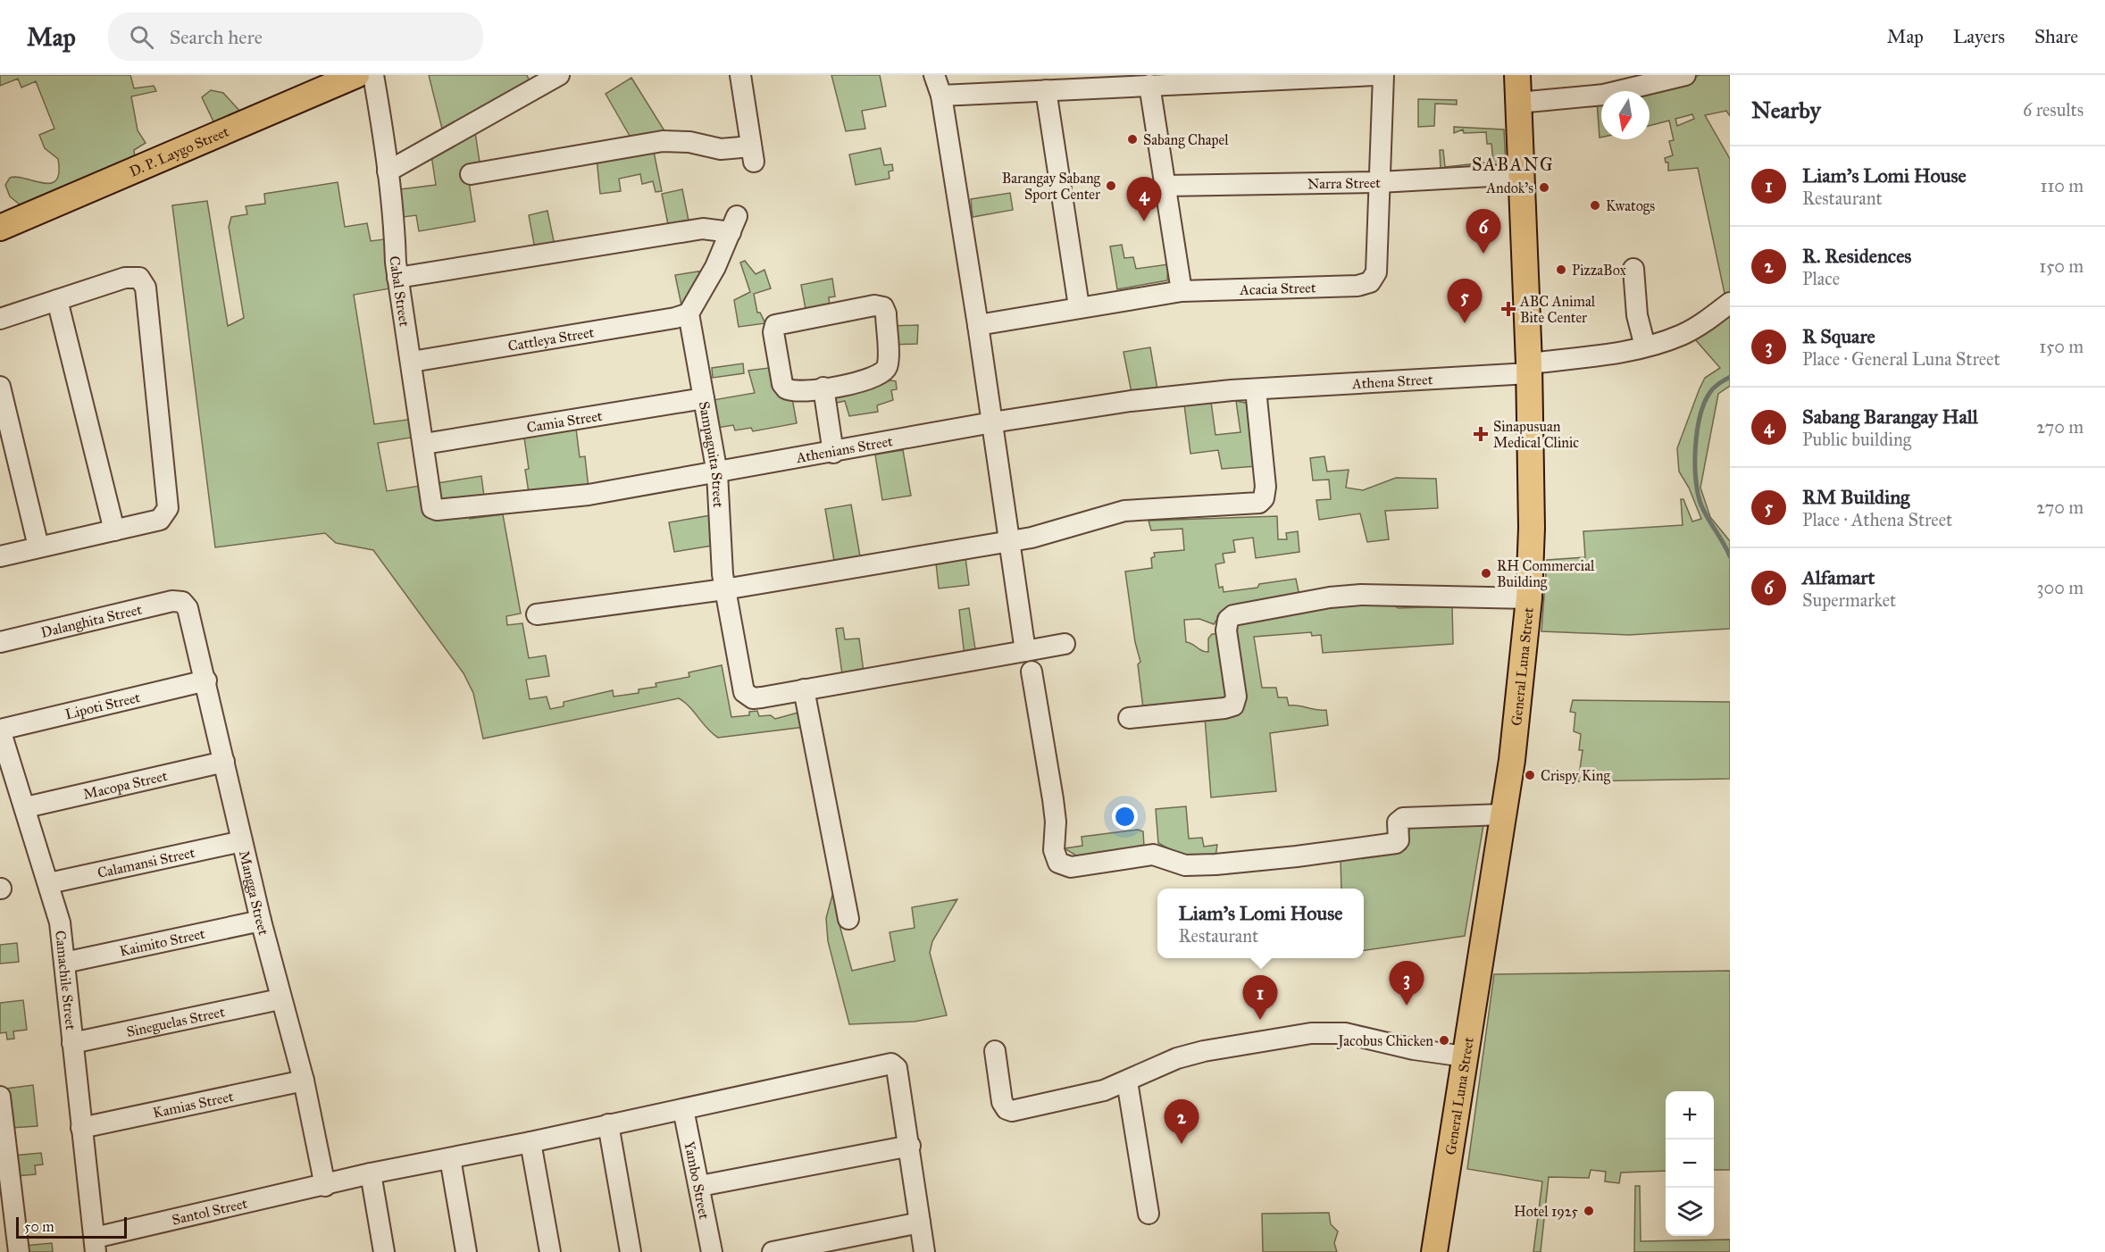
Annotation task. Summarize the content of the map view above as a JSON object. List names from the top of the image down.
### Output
{
  "streets": {
    "main road": ["D. P. Laygo Street", "General Luna Street"],
    "street": [
      "Narra Street",
      "Acacia Street",
      "Cabal Street",
      "Cattleya Street",
      "Athena Street",
      "Camia Street",
      "Athenians Street",
      "Sampaguita Street",
      "Dalanghita Street",
      "Lipoti Street",
      "Macopa Street",
      "Calamansi Street",
      "Mangga Street",
      "Kaimito Street",
      "Camachile Street",
      "Sineguelas Street",
      "Kamias Street",
      "Yambo Street",
      "Santol Street"
    ]
  },
  "crossings": [
    ["Narra Street", "Acacia Street"],
    ["Narra Street", "General Luna Street"],
    ["Cabal Street", "Cattleya Street"],
    ["Cabal Street", "Camia Street"],
    ["Cabal Street", "Athenians Street"],
    ["Cattleya Street", "Sampaguita Street"],
    ["Athena Street", "Athenians Street"],
    ["Athena Street", "General Luna Street"],
    ["Camia Street", "Sampaguita Street"],
    ["Athenians Street", "Sampaguita Street"],
    ["Dalanghita Street", "Mangga Street"],
    ["Lipoti Street", "Mangga Street"],
    ["Lipoti Street", "Camachile Street"],
    ["Macopa Street", "Mangga Street"],
    ["Macopa Street", "Camachile Street"],
    ["Calamansi Street", "Mangga Street"],
    ["Calamansi Street", "Camachile Street"],
    ["Mangga Street", "Kaimito Street"],
    ["Mangga Street", "Sineguelas Street"],
    ["Mangga Street", "Kamias Street"],
    ["Mangga Street", "Santol Street"],
    ["Kaimito Street", "Camachile Street"],
    ["Camachile Street", "Sineguelas Street"],
    ["Camachile Street", "Kamias Street"],
    ["Camachile Street", "Santol Street"],
    ["Yambo Street", "Santol Street"]
  ],
  "districts": ["SABANG"],
  "places": {
    "other": [
      "Sabang Chapel",
      "Barangay Sabang Sport Center",
      "Andok's",
      "Kwatogs",
      "PizzaBox",
      "RH Commercial Building",
      "Crispy King",
      "Jacobus Chicken",
      "Hotel 1925"
    ],
    "health": ["ABC Animal Bite Center", "Sinapusuan Medical Clinic"]
  },
  "scale_bar": "50 m",
  "north": "bottom",
  "page": {
    "header": "Map",
    "search": "Search here",
    "nav": ["Map", "Layers", "Share"],
    "heading": ["Nearby", "6 results"],
    "list": [
      {
        "mark": "1",
        "name": "Liam's Lomi House",
        "note": "Restaurant",
        "value": "110 m"
      },
      {
        "mark": "2",
        "name": "R. Residences",
        "note": "Place",
        "value": "150 m"
      },
      {
        "mark": "3",
        "name": "R Square",
        "note": "Place · General Luna Street",
        "value": "150 m"
      },
      {
        "mark": "4",
        "name": "Sabang Barangay Hall",
        "note": "Public building",
        "value": "270 m"
      },
      {
        "mark": "5",
        "name": "RM Building",
        "note": "Place · Athena Street",
        "value": "270 m"
      },
      {
        "mark": "6",
        "name": "Alfamart",
        "note": "Supermarket",
        "value": "300 m"
      }
    ],
    "pins": [
      "4",
      "6",
      "5",
      "3",
      "1",
      "2"
    ],
    "popup": ["Liam's Lomi House", "Restaurant"],
    "map_buttons": ["+", "−"],
    "scale": "50 m"
  }
}
